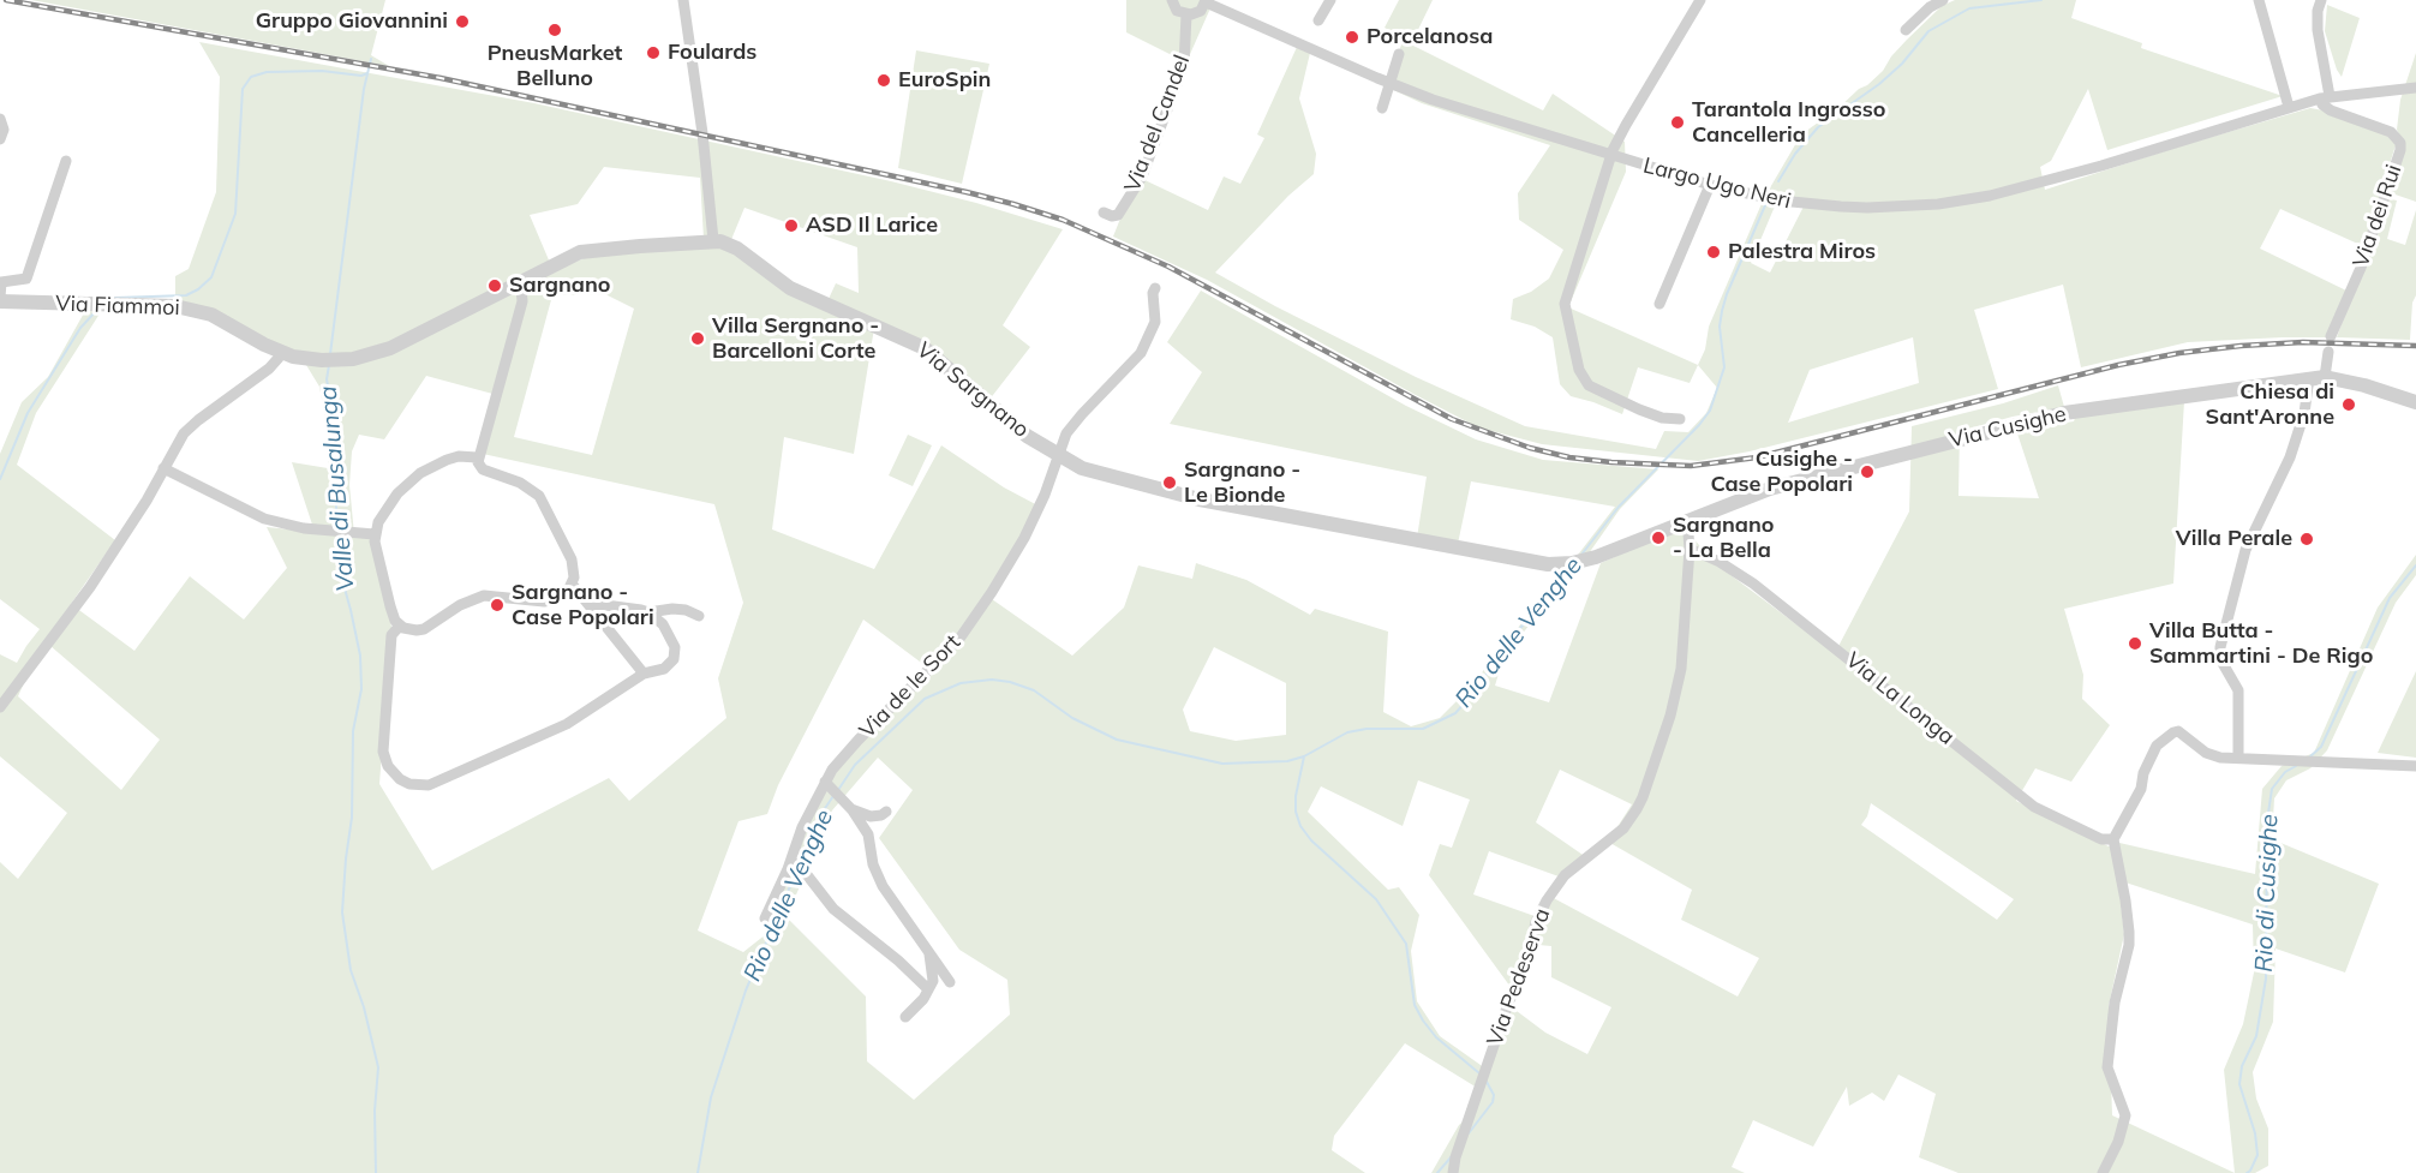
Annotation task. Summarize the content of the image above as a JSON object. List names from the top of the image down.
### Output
{
  "streets": {
    "street": [
      "Via del Candel",
      "Largo Ugo Neri",
      "Via dei Rui",
      "Via Fiammoi",
      "Via Sargnano",
      "Via Cusighe",
      "Via de le Sort",
      "Via La Longa",
      "Via Pedeserva"
    ]
  },
  "crossings": [
    ["Largo Ugo Neri", "Via dei Rui"],
    ["Via Fiammoi", "Via Sargnano"],
    ["Via Sargnano", "Via Cusighe"],
    ["Via Sargnano", "Via de le Sort"],
    ["Via Cusighe", "Via Pedeserva"],
    ["Via La Longa", "Via Pedeserva"]
  ],
  "water": ["Valle di Busalunga", "Rio delle Venghe", "Rio di Cusighe"],
  "places": [
    "Gruppo Giovannini",
    "PneusMarket Belluno",
    "Porcelanosa",
    "Foulards",
    "EuroSpin",
    "Tarantola Ingrosso Cancelleria",
    "ASD Il Larice",
    "Palestra Miros",
    "Sargnano",
    "Villa Sergnano - Barcelloni Corte",
    "Chiesa di Sant'Aronne",
    "Cusighe - Case Popolari",
    "Sargnano - Le Bionde",
    "Sargnano - La Bella",
    "Villa Perale",
    "Sargnano - Case Popolari",
    "Villa Butta - Sammartini - De Rigo"
  ]
}
